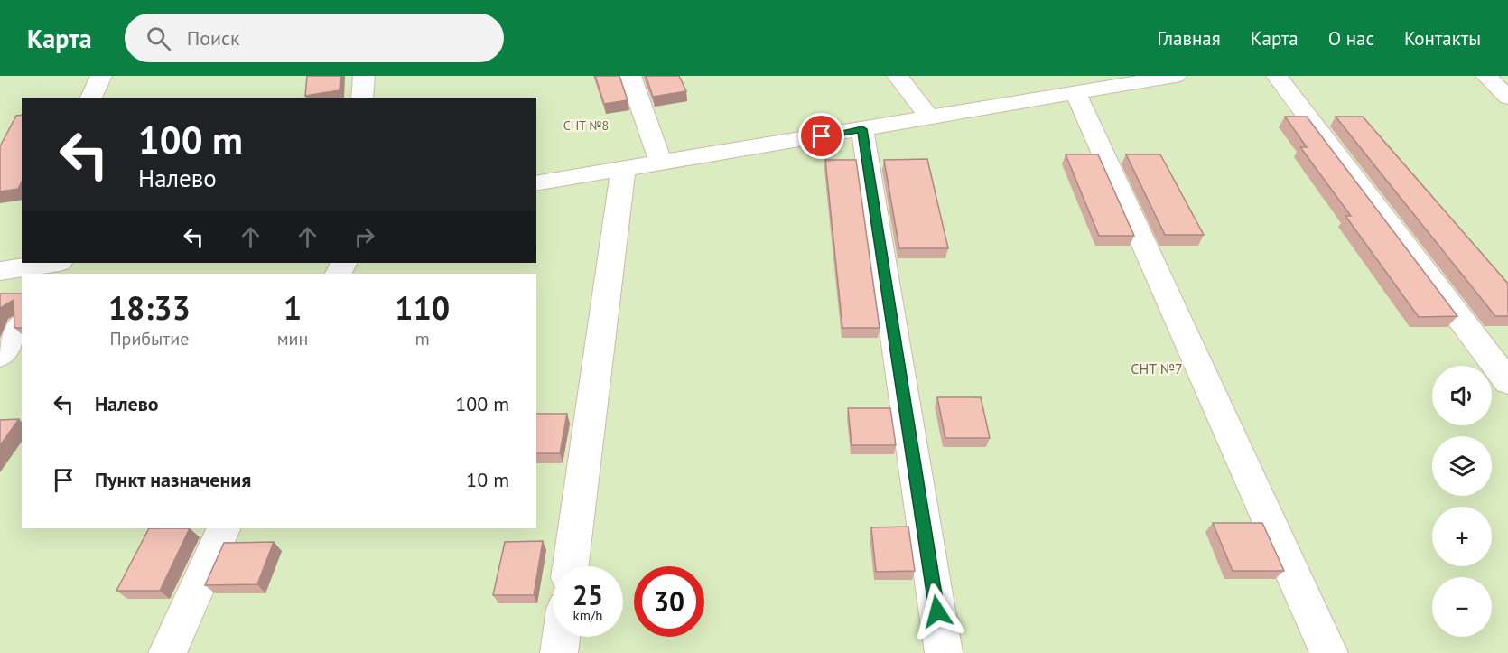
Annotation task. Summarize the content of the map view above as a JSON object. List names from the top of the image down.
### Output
{
  "parks": ["СНТ №8", "СНТ №7"],
  "page": {
    "header": "Карта",
    "search": "Поиск",
    "nav": [
      "Главная",
      "Карта",
      "О нас",
      "Контакты"
    ],
    "turn": ["100 m", "Налево"],
    "eta": [
      "18:33",
      "Прибытие",
      "1",
      "мин",
      "110",
      "m"
    ],
    "map_buttons": ["+", "−"],
    "list": [
      {
        "name": "Налево",
        "value": "100 m"
      },
      {
        "name": "Пункт назначения",
        "value": "10 m"
      }
    ],
    "speed": "25 km/h",
    "limit": "30"
  }
}
